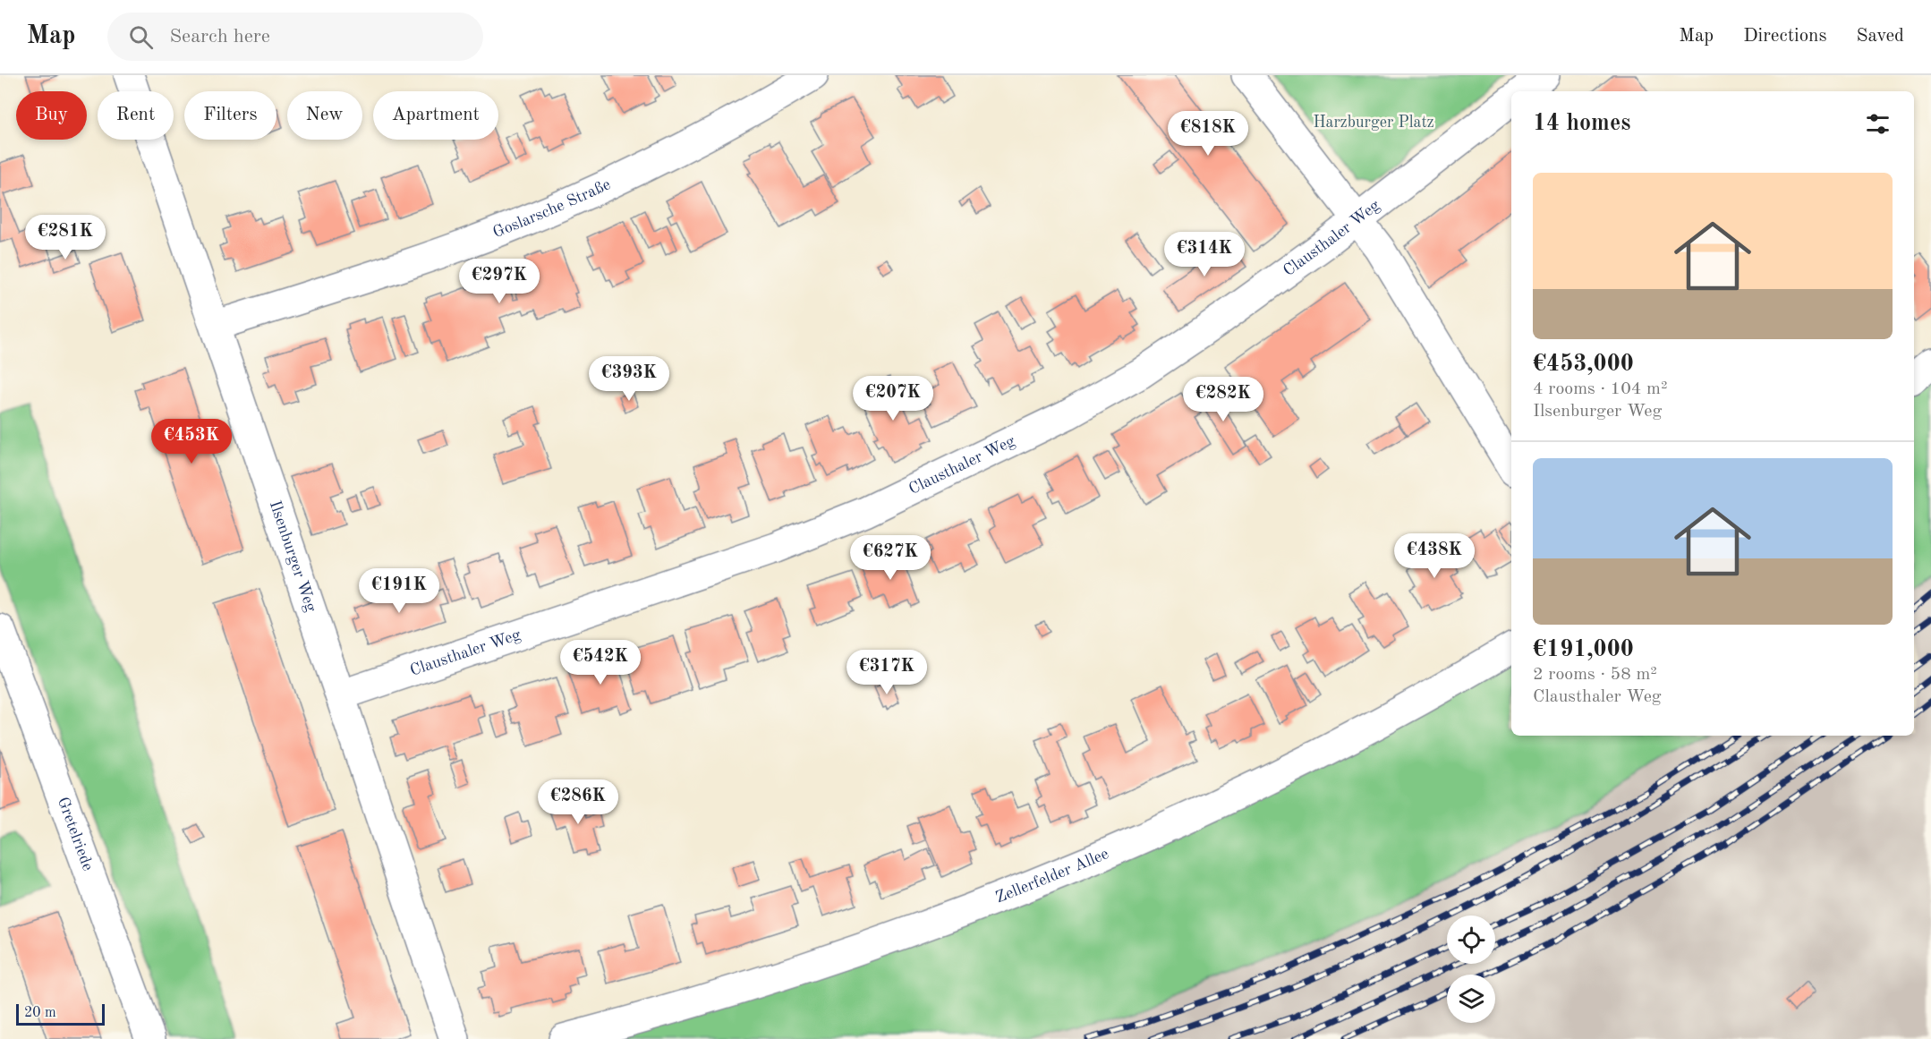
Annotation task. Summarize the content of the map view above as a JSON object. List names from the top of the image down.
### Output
{
  "streets": {
    "street": [
      "Goslarsche Straße",
      "Clausthaler Weg",
      "Ilsenburger Weg",
      "Gretelriede",
      "Zellerfelder Allee"
    ]
  },
  "crossings": [
    ["Goslarsche Straße", "Ilsenburger Weg"],
    ["Clausthaler Weg", "Ilsenburger Weg"]
  ],
  "parks": ["Harzburger Platz"],
  "scale_bar": "20 m",
  "page": {
    "header": "Map",
    "search": "Search here",
    "nav": ["Map", "Directions", "Saved"],
    "chip": [
      "Buy",
      "Rent",
      "Filters",
      "New",
      "Apartment"
    ],
    "heading": "14 homes",
    "price": [
      "€818K",
      "€281K",
      "€314K",
      "€297K",
      "€393K",
      "€207K",
      "€282K",
      "€453K",
      "€438K",
      "€627K",
      "€191K",
      "€542K",
      "€317K",
      "€286K"
    ],
    "list": [
      {
        "name": "€453,000",
        "note": "4 rooms · 104 m² · Ilsenburger Weg"
      },
      {
        "name": "€191,000",
        "note": "2 rooms · 58 m² · Clausthaler Weg"
      }
    ],
    "scale": "20 m"
  }
}
